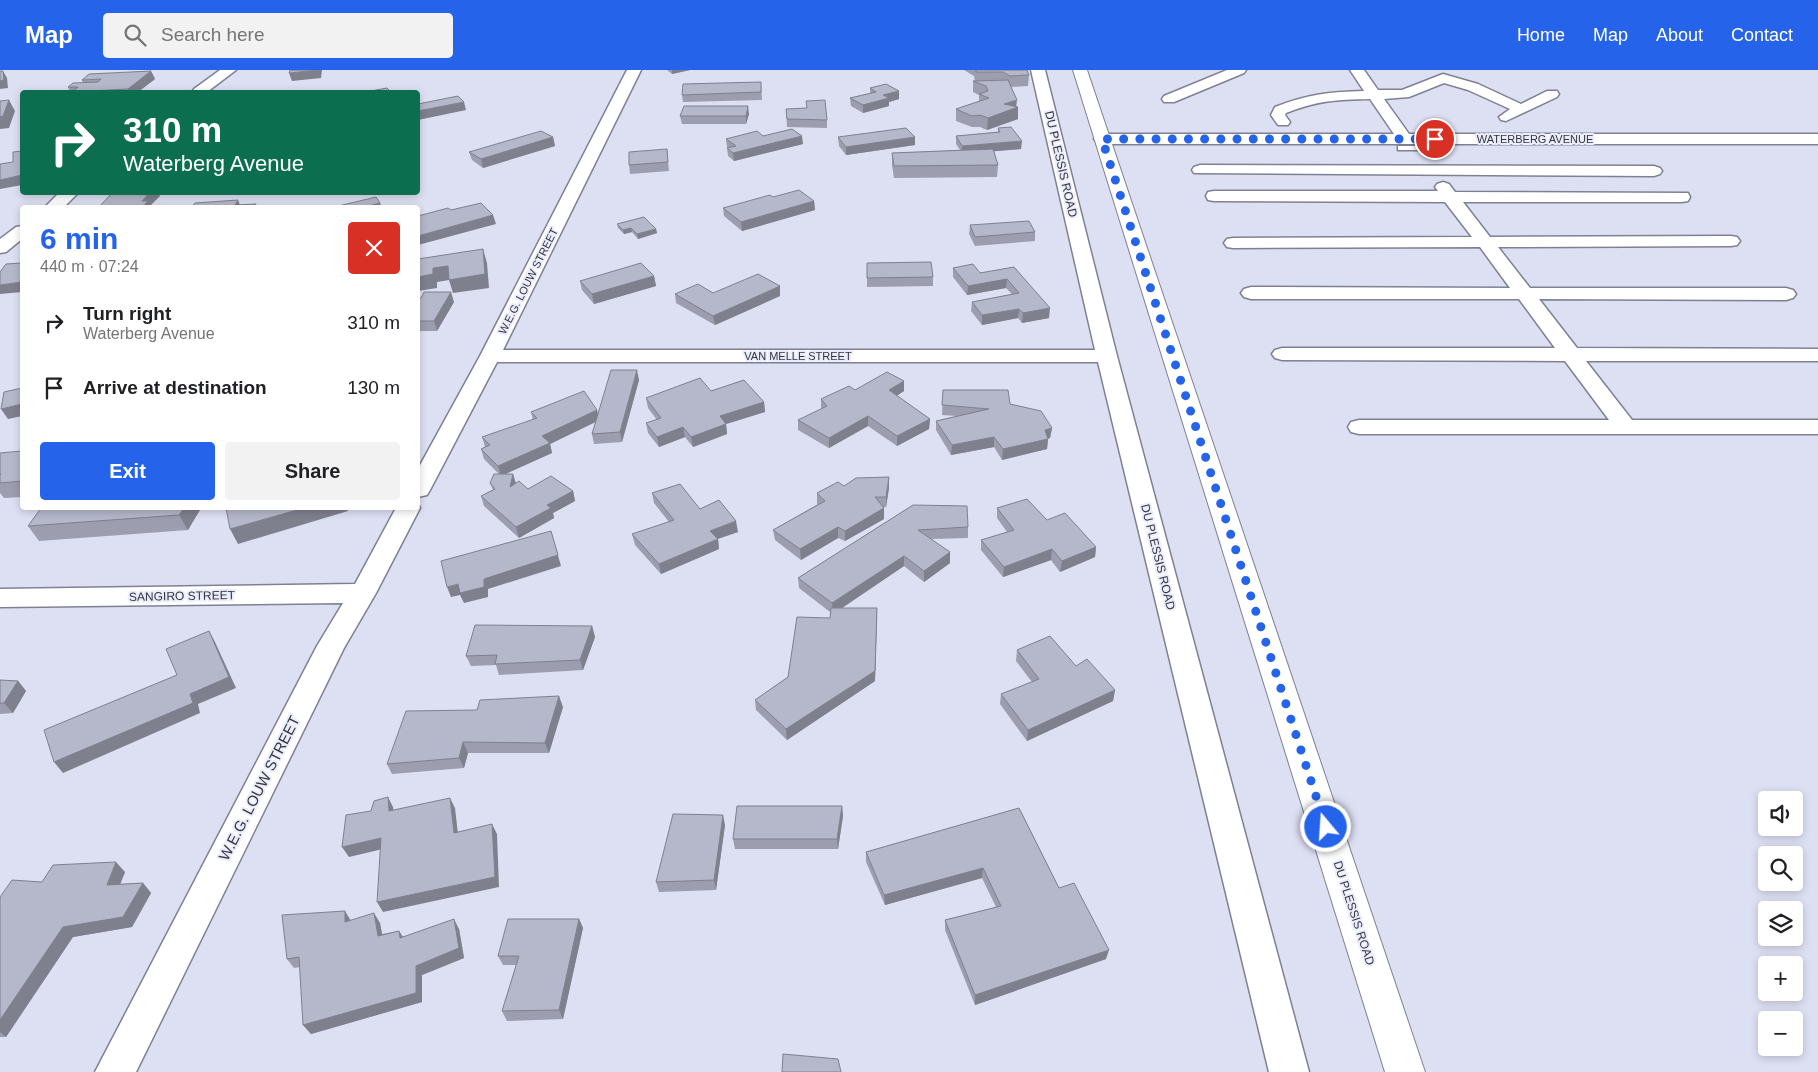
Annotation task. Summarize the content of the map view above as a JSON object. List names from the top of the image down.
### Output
{
  "streets": {
    "street": [
      "WATERBERG AVENUE",
      "DU PLESSIS ROAD",
      "W.E.G. LOUW STREET",
      "VAN MELLE STREET",
      "SANGIRO STREET"
    ]
  },
  "crossings": [
    ["WATERBERG AVENUE", "DU PLESSIS ROAD"],
    ["DU PLESSIS ROAD", "VAN MELLE STREET"],
    ["W.E.G. LOUW STREET", "VAN MELLE STREET"],
    ["W.E.G. LOUW STREET", "SANGIRO STREET"]
  ],
  "page": {
    "header": "Map",
    "search": "Search here",
    "nav": [
      "Home",
      "Map",
      "About",
      "Contact"
    ],
    "turn": ["310 m", "Waterberg Avenue"],
    "heading": ["6 min", "440 m · 07:24"],
    "list": [
      {
        "name": "Turn right",
        "note": "Waterberg Avenue",
        "value": "310 m"
      },
      {
        "name": "Arrive at destination",
        "value": "130 m"
      }
    ],
    "buttons": ["Exit", "Share"],
    "map_buttons": ["+", "−"]
  }
}
